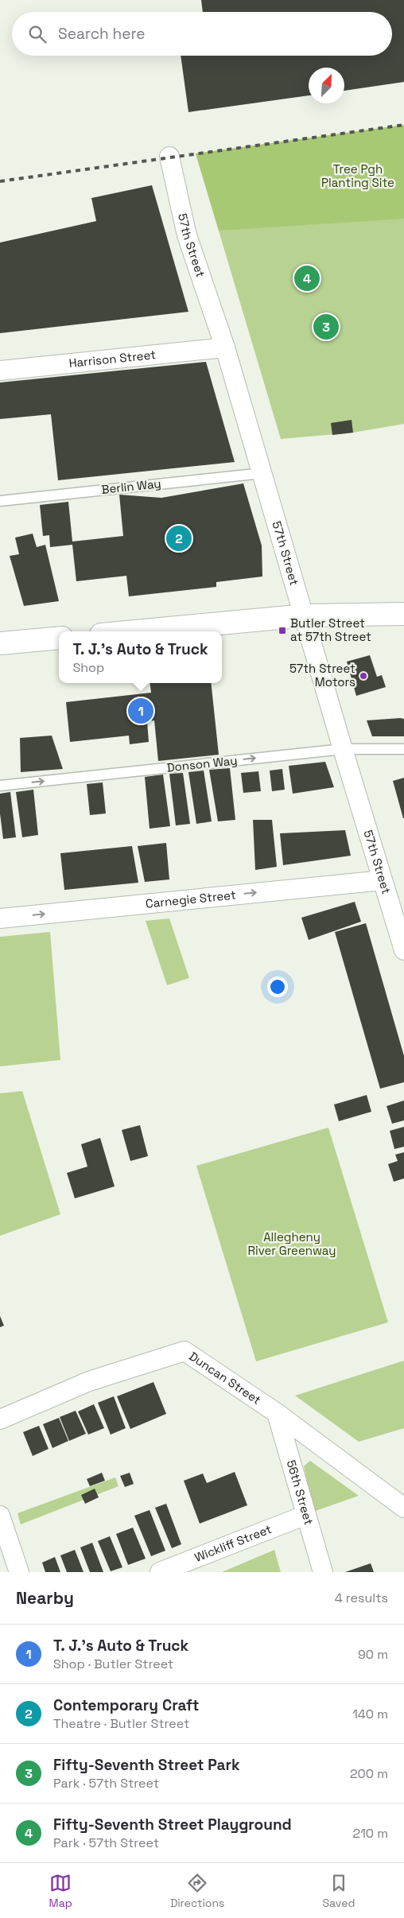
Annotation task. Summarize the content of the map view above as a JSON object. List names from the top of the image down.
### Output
{
  "streets": {
    "street": [
      "57th Street",
      "Harrison Street",
      "Carnegie Street",
      "Duncan Street",
      "56th Street",
      "Wickliff Street"
    ],
    "lane": ["Berlin Way", "Donson Way"]
  },
  "crossings": [
    ["57th Street", "Harrison Street"],
    ["57th Street", "Berlin Way"],
    ["57th Street", "Donson Way"],
    ["57th Street", "Carnegie Street"],
    ["Duncan Street", "56th Street"],
    ["56th Street", "Wickliff Street"]
  ],
  "one_way": ["Donson Way", "Carnegie Street"],
  "parks": ["Tree Pgh Planting Site", "Allegheny River Greenway"],
  "places": {
    "transit": ["Butler Street at 57th Street"],
    "other": ["57th Street Motors"]
  },
  "north": "top right",
  "page": {
    "search": "Search here",
    "pins": [
      "4",
      "3",
      "2",
      "1"
    ],
    "popup": ["T. J.'s Auto & Truck", "Shop"],
    "heading": ["Nearby", "4 results"],
    "list": [
      {
        "mark": "1",
        "name": "T. J.'s Auto & Truck",
        "note": "Shop · Butler Street",
        "value": "90 m"
      },
      {
        "mark": "2",
        "name": "Contemporary Craft",
        "note": "Theatre · Butler Street",
        "value": "140 m"
      },
      {
        "mark": "3",
        "name": "Fifty-Seventh Street Park",
        "note": "Park · 57th Street",
        "value": "200 m"
      },
      {
        "mark": "4",
        "name": "Fifty-Seventh Street Playground",
        "note": "Park · 57th Street",
        "value": "210 m"
      }
    ],
    "nav": ["Map", "Directions", "Saved"]
  }
}
